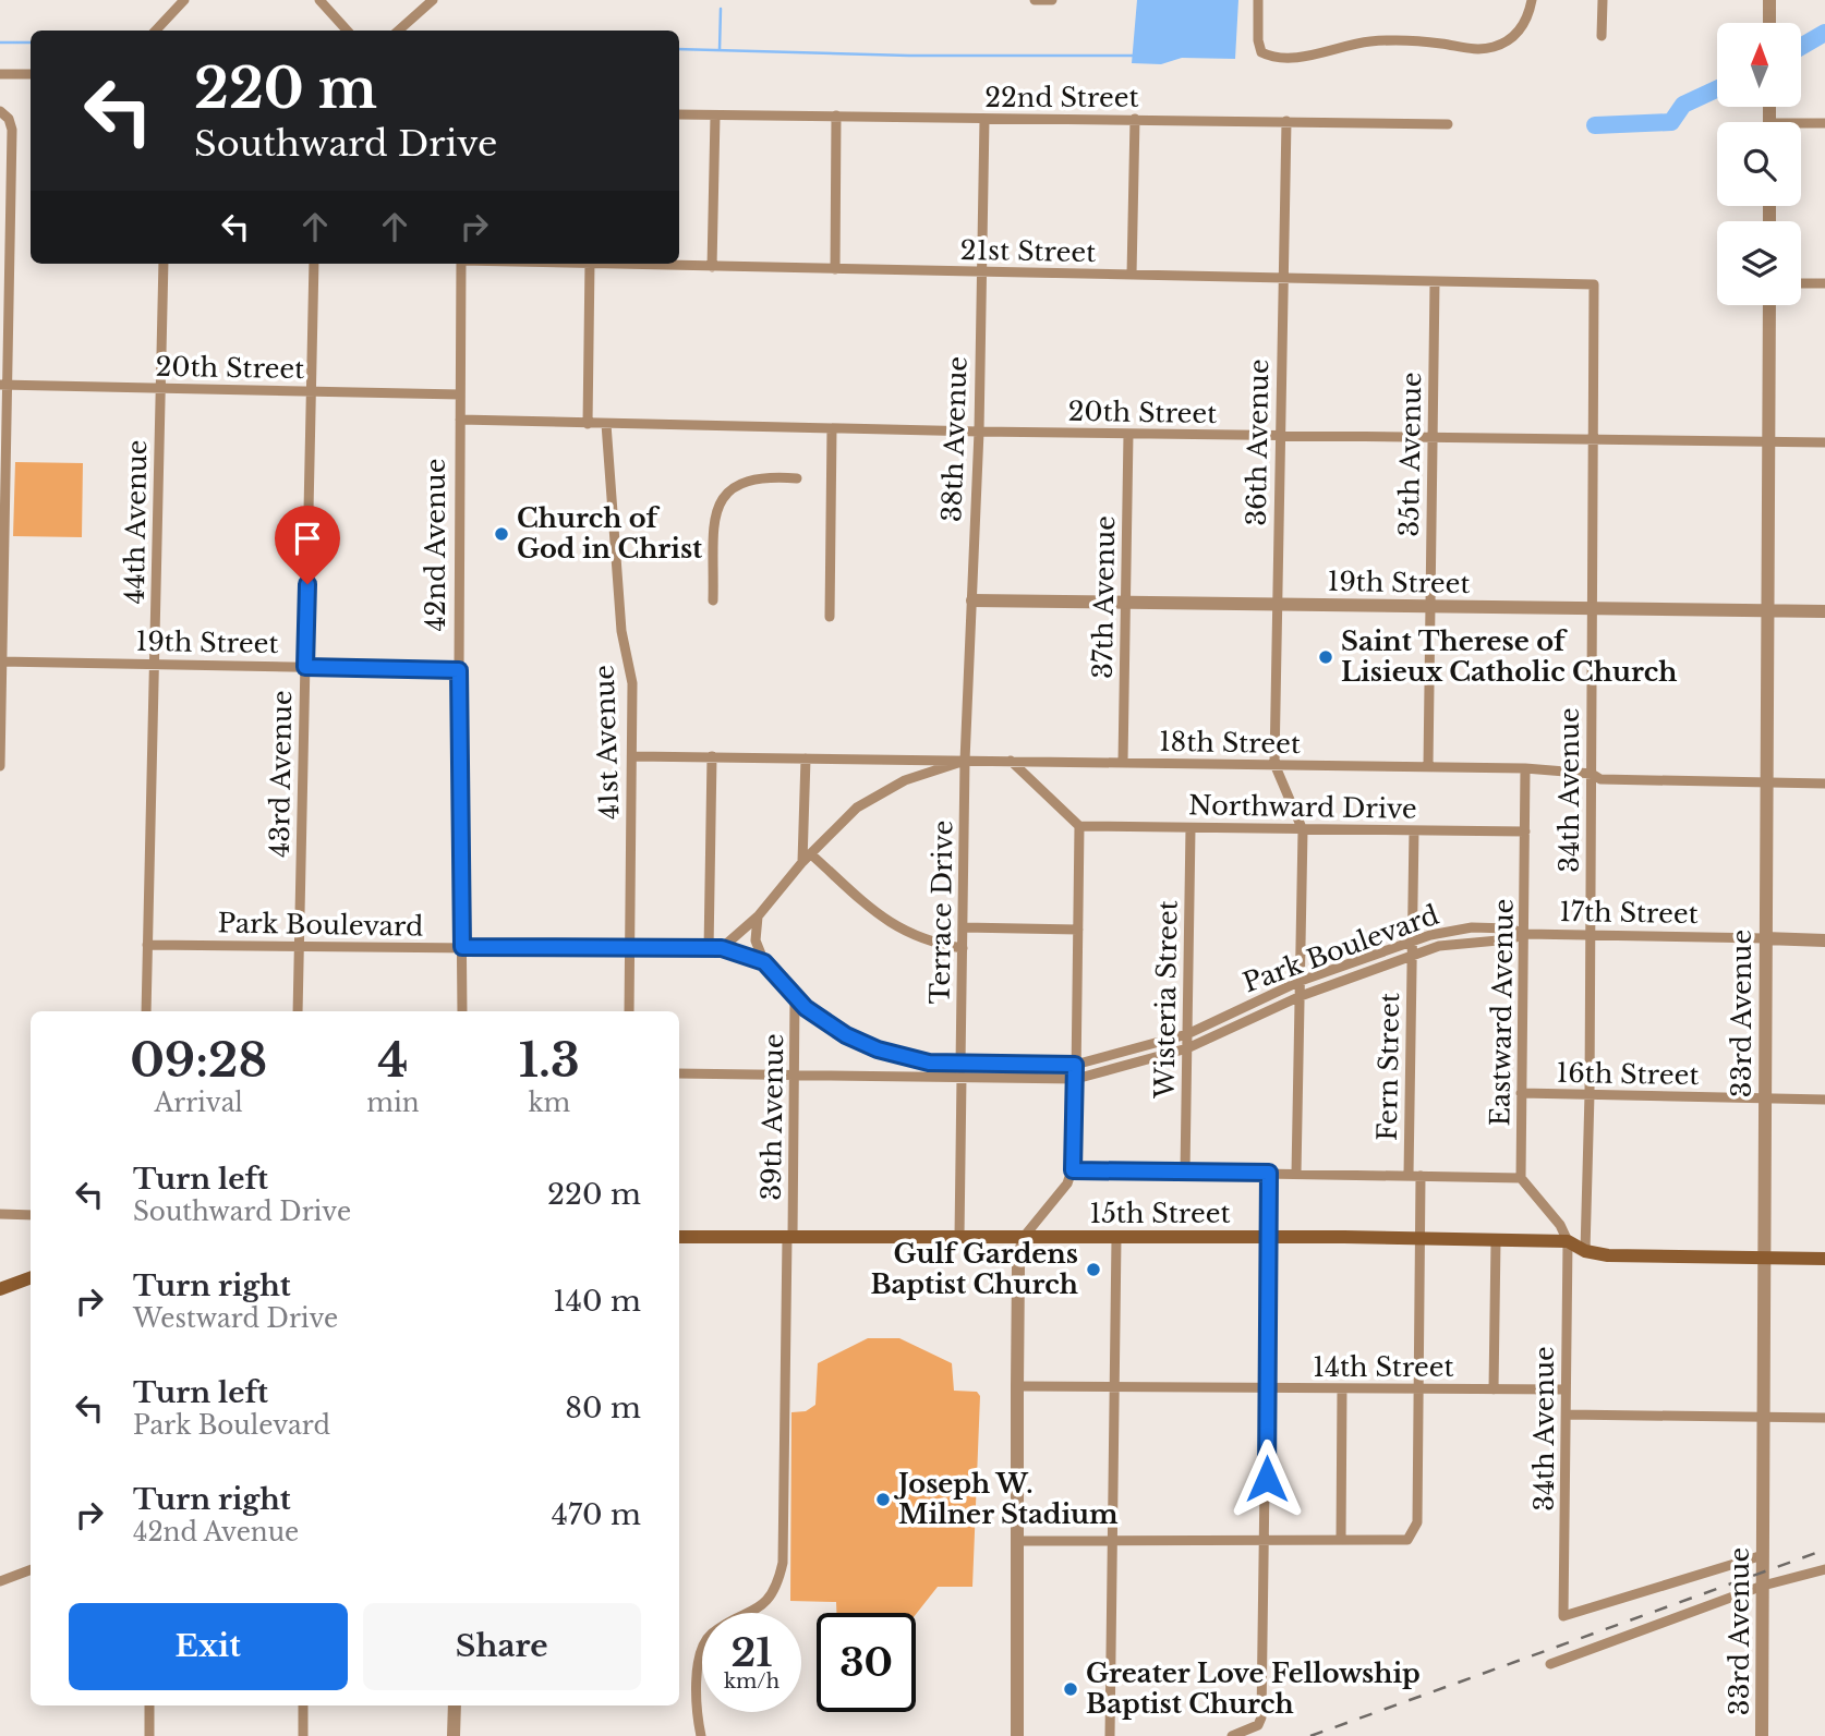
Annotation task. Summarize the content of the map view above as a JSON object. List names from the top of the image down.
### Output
{
  "streets": {
    "main road": ["15th Street"],
    "street": [
      "22nd Street",
      "21st Street",
      "20th Street",
      "38th Avenue",
      "36th Avenue",
      "35th Avenue",
      "44th Avenue",
      "42nd Avenue",
      "19th Street",
      "37th Avenue",
      "41st Avenue",
      "18th Street",
      "43rd Avenue",
      "34th Avenue",
      "Northward Drive",
      "Terrace Drive",
      "17th Street",
      "Park Boulevard",
      "Wisteria Street",
      "Eastward Avenue",
      "33rd Avenue",
      "Fern Street",
      "16th Street",
      "39th Avenue",
      "14th Street"
    ]
  },
  "crossings": [
    ["22nd Street", "38th Avenue"],
    ["22nd Street", "36th Avenue"],
    ["21st Street", "38th Avenue"],
    ["21st Street", "36th Avenue"],
    ["21st Street", "35th Avenue"],
    ["21st Street", "34th Avenue"],
    ["20th Street", "38th Avenue"],
    ["20th Street", "36th Avenue"],
    ["20th Street", "35th Avenue"],
    ["20th Street", "44th Avenue"],
    ["20th Street", "42nd Avenue"],
    ["20th Street", "37th Avenue"],
    ["20th Street", "41st Avenue"],
    ["20th Street", "43rd Avenue"],
    ["20th Street", "34th Avenue"],
    ["20th Street", "33rd Avenue"],
    ["38th Avenue", "19th Street"],
    ["38th Avenue", "18th Street"],
    ["38th Avenue", "Terrace Drive"],
    ["36th Avenue", "19th Street"],
    ["36th Avenue", "18th Street"],
    ["35th Avenue", "19th Street"],
    ["35th Avenue", "18th Street"],
    ["44th Avenue", "19th Street"],
    ["44th Avenue", "Park Boulevard"],
    ["42nd Avenue", "19th Street"],
    ["42nd Avenue", "Park Boulevard"],
    ["19th Street", "37th Avenue"],
    ["19th Street", "43rd Avenue"],
    ["19th Street", "34th Avenue"],
    ["19th Street", "33rd Avenue"],
    ["37th Avenue", "18th Street"],
    ["41st Avenue", "18th Street"],
    ["41st Avenue", "Park Boulevard"],
    ["18th Street", "34th Avenue"],
    ["18th Street", "Terrace Drive"],
    ["18th Street", "Eastward Avenue"],
    ["18th Street", "33rd Avenue"],
    ["43rd Avenue", "Park Boulevard"],
    ["34th Avenue", "17th Street"],
    ["34th Avenue", "33rd Avenue"],
    ["34th Avenue", "16th Street"],
    ["34th Avenue", "15th Street"],
    ["34th Avenue", "14th Street"],
    ["Northward Drive", "Wisteria Street"],
    ["Northward Drive", "Eastward Avenue"],
    ["Terrace Drive", "Park Boulevard"],
    ["17th Street", "Park Boulevard"],
    ["17th Street", "Eastward Avenue"],
    ["17th Street", "33rd Avenue"],
    ["Park Boulevard", "Wisteria Street"],
    ["Park Boulevard", "Eastward Avenue"],
    ["Park Boulevard", "Fern Street"],
    ["Park Boulevard", "39th Avenue"],
    ["Eastward Avenue", "16th Street"],
    ["33rd Avenue", "16th Street"],
    ["33rd Avenue", "15th Street"],
    ["39th Avenue", "15th Street"]
  ],
  "places": [
    "Church of God in Christ",
    "Saint Therese of Lisieux Catholic Church",
    "Gulf Gardens Baptist Church",
    "Joseph W. Milner Stadium",
    "Greater Love Fellowship Baptist Church"
  ],
  "north": "top",
  "page": {
    "turn": ["220 m", "Southward Drive"],
    "eta": [
      "09:28",
      "Arrival",
      "4",
      "min",
      "1.3",
      "km"
    ],
    "list": [
      {
        "name": "Turn left",
        "note": "Southward Drive",
        "value": "220 m"
      },
      {
        "name": "Turn right",
        "note": "Westward Drive",
        "value": "140 m"
      },
      {
        "name": "Turn left",
        "note": "Park Boulevard",
        "value": "80 m"
      },
      {
        "name": "Turn right",
        "note": "42nd Avenue",
        "value": "470 m"
      }
    ],
    "buttons": ["Exit", "Share"],
    "speed": "21 km/h",
    "limit": "30"
  }
}
